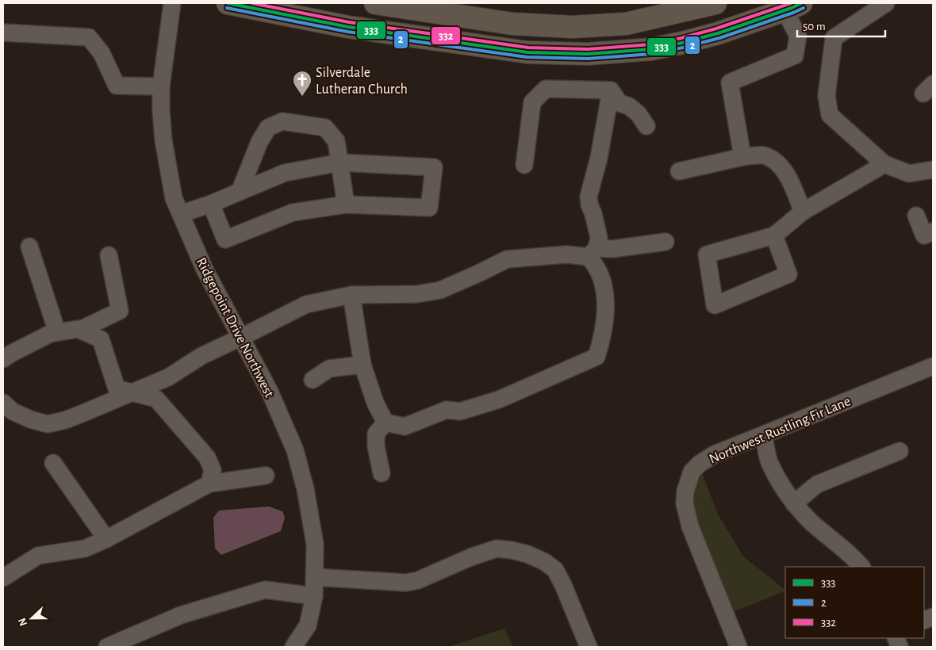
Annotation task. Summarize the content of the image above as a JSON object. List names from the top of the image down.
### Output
{
  "streets": {
    "street": ["Ridgepoint Drive Northwest", "Northwest Rustling Fir Lane"]
  },
  "places": {
    "church": ["Silverdale Lutheran Church"]
  },
  "lines": ["transit line 333", "transit line 332", "transit line 2"],
  "legend": ["333", "2", "332"],
  "scale_bar": "50 m",
  "north": "left"
}
